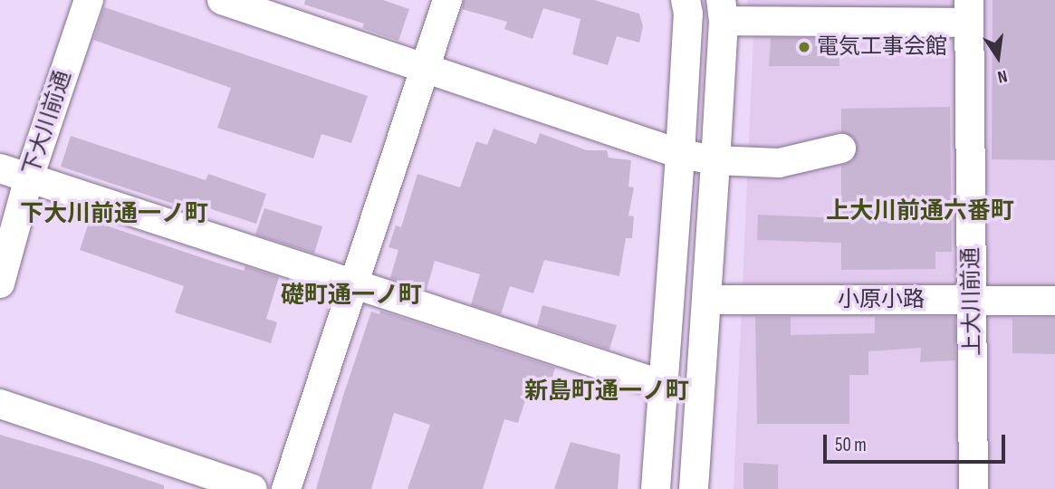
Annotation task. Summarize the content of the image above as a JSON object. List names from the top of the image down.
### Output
{
  "streets": {
    "street": ["下大川前通", "小原小路", "上大川前通"]
  },
  "crossings": [
    ["小原小路", "上大川前通"]
  ],
  "districts": [
    "上大川前通六番町",
    "下大川前通一ノ町",
    "礎町通一ノ町",
    "新島町通一ノ町"
  ],
  "places": ["電気工事会館"],
  "scale_bar": "50 m",
  "north": "bottom"
}
